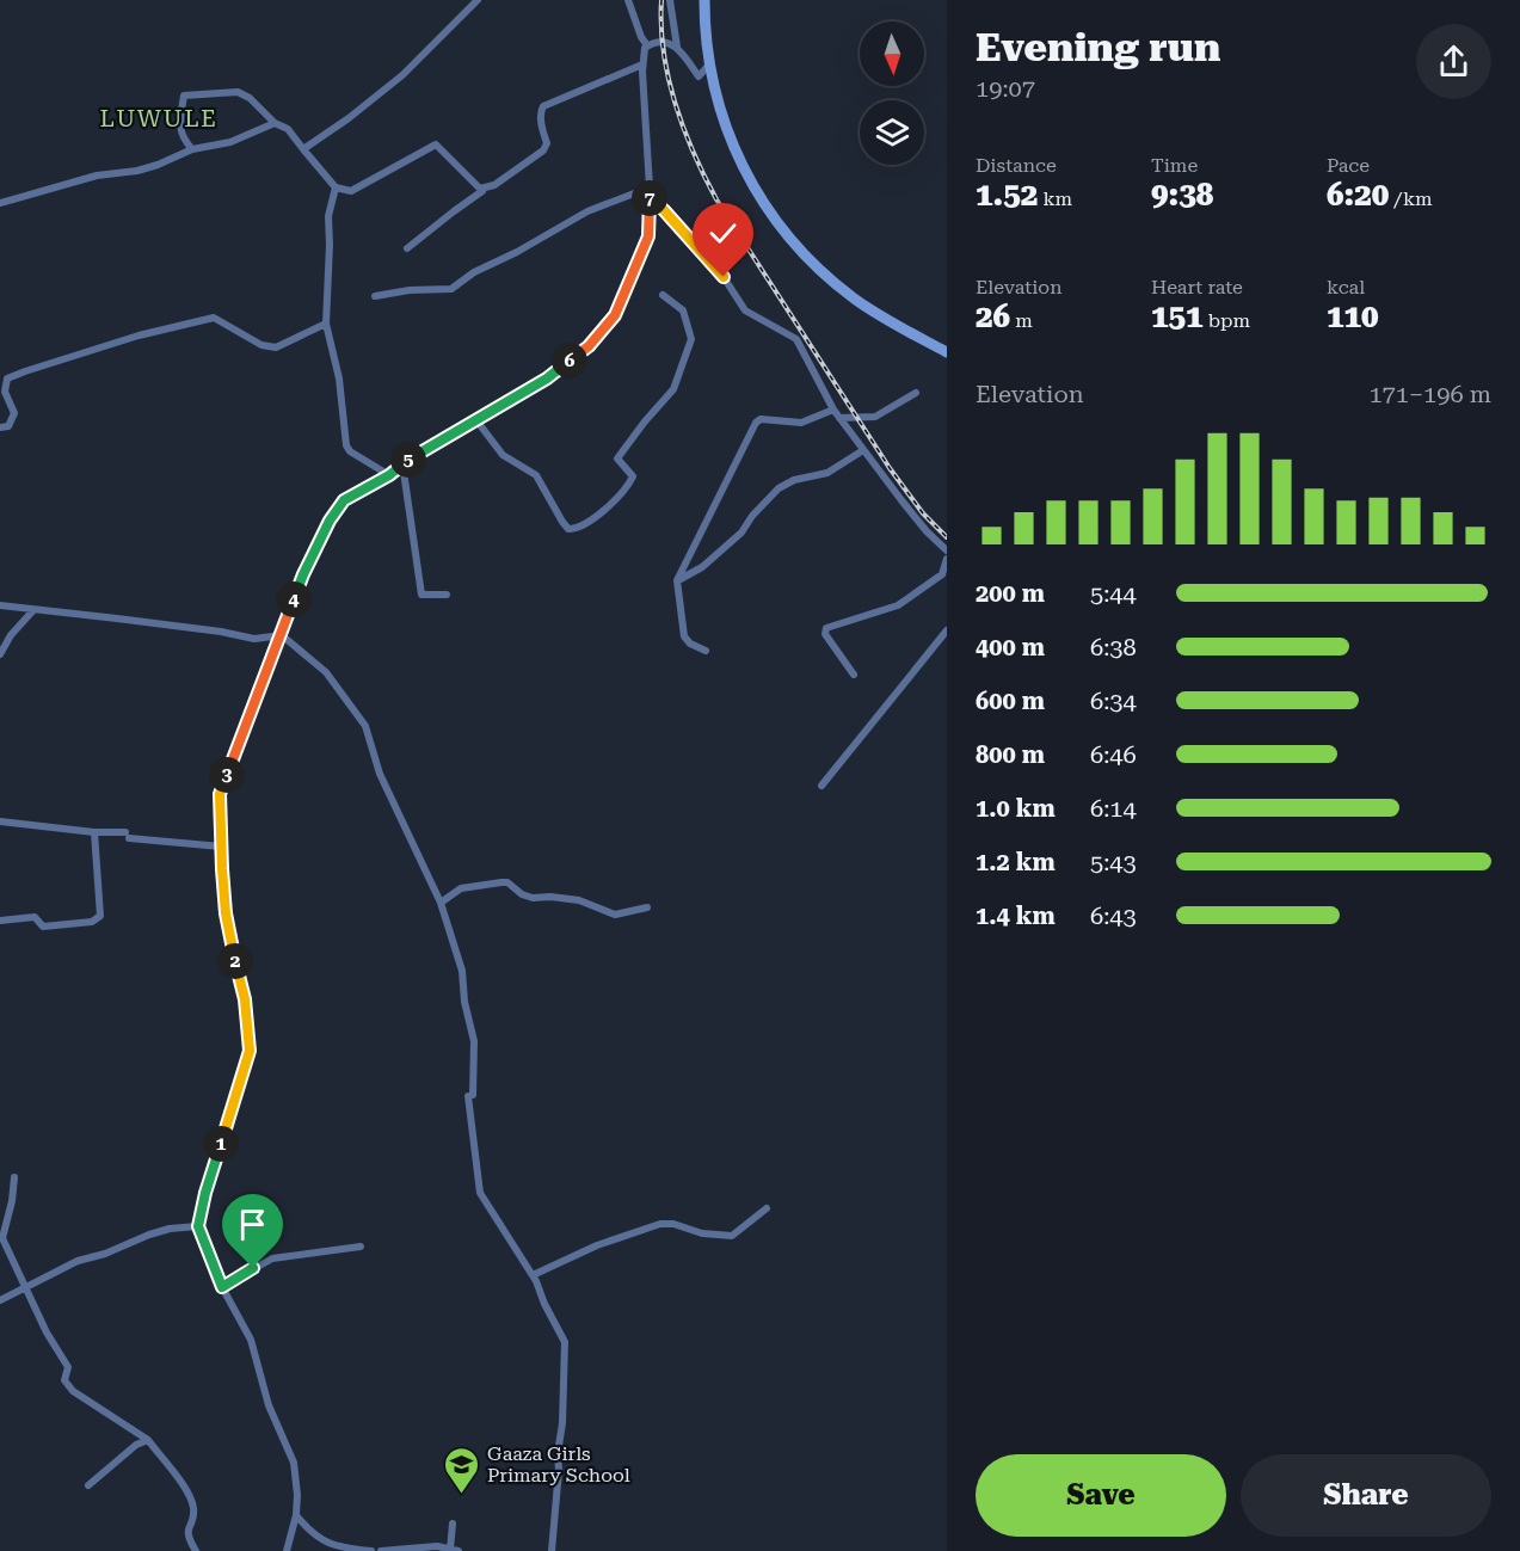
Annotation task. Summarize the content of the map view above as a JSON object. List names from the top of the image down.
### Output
{
  "districts": ["LUWULE"],
  "places": {
    "school or university": ["Gaaza Girls Primary School"]
  },
  "north": "bottom",
  "page": {
    "heading": ["Evening run", "19:07"],
    "stats": [
      ["Distance", "1.52 km"],
      ["Time", "9:38"],
      ["Pace", "6:20 /km"],
      ["Elevation", "26 m"],
      ["Heart rate", "151 bpm"],
      ["kcal", "110"]
    ],
    "pins": [
      "7",
      "6",
      "5",
      "4",
      "3",
      "2",
      "1"
    ],
    "chart": ["Elevation", "171–196 m"],
    "list": [
      {
        "name": "200 m",
        "note": "5:44"
      },
      {
        "name": "400 m",
        "note": "6:38"
      },
      {
        "name": "600 m",
        "note": "6:34"
      },
      {
        "name": "800 m",
        "note": "6:46"
      },
      {
        "name": "1.0 km",
        "note": "6:14"
      },
      {
        "name": "1.2 km",
        "note": "5:43"
      },
      {
        "name": "1.4 km",
        "note": "6:43"
      }
    ],
    "buttons": ["Save", "Share"]
  }
}
